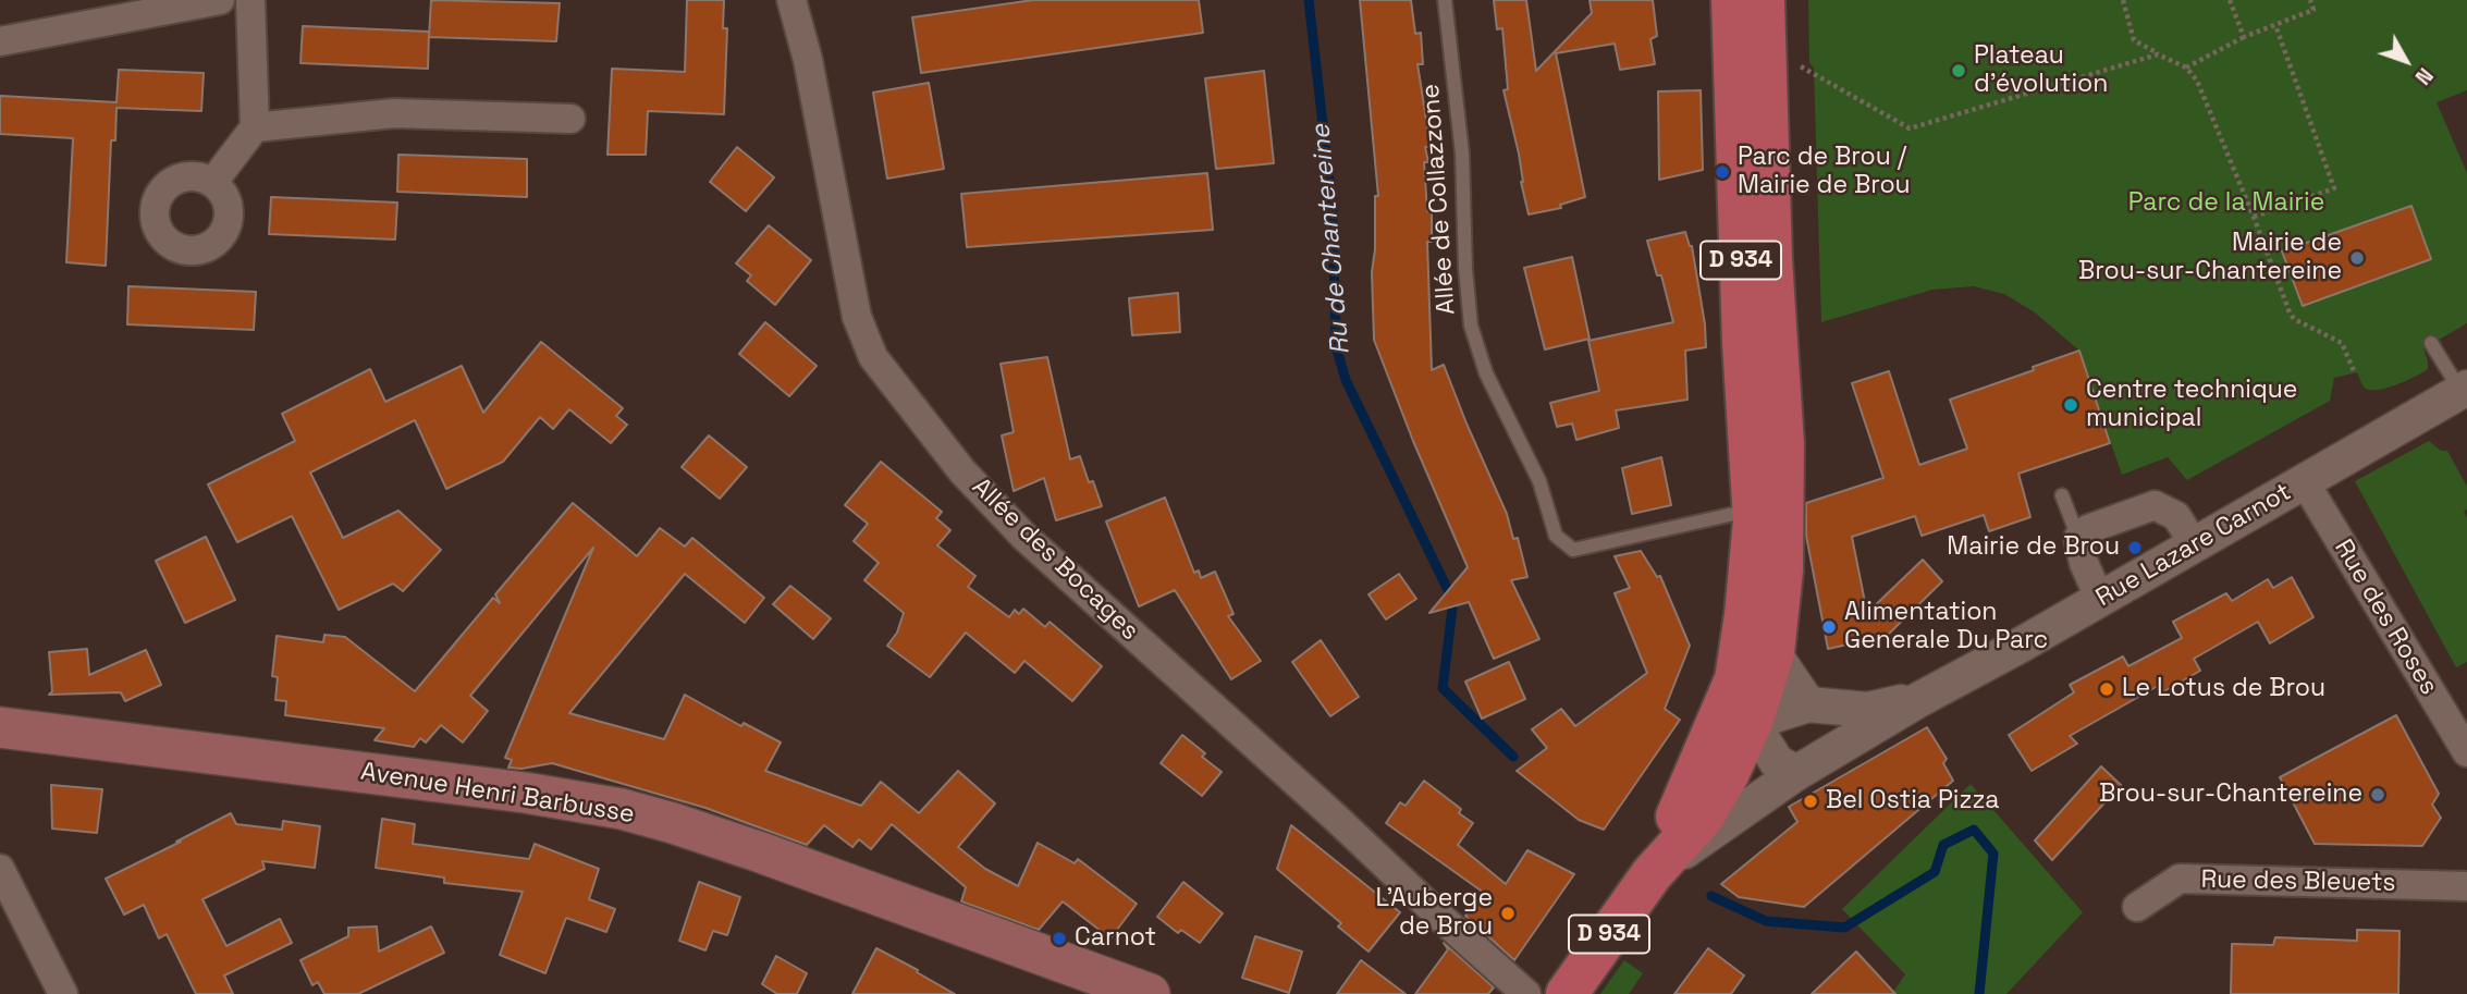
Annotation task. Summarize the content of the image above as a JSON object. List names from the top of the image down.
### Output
{
  "streets": {
    "main road": ["D 934", "Avenue Henri Barbusse"],
    "street": [
      "Rue Lazare Carnot",
      "Allée des Bocages",
      "Rue des Roses",
      "Rue des Bleuets"
    ],
    "lane": ["Allée de Collazzone"]
  },
  "crossings": [
    ["Allée de Collazzone", "D 934"],
    ["D 934", "Rue Lazare Carnot"],
    ["Rue Lazare Carnot", "Rue des Roses"]
  ],
  "water": ["Ru de Chantereine"],
  "parks": ["Parc de la Mairie"],
  "places": [
    "Plateau d’évolution",
    "Parc de Brou / Mairie de Brou",
    "Mairie de Brou-sur-Chantereine",
    "Centre technique municipal",
    "Mairie de Brou",
    "Alimentation Generale Du Parc",
    "Le Lotus de Brou",
    "Brou-sur-Chantereine",
    "Bel Ostia Pizza",
    "L'Auberge de Brou",
    "Carnot"
  ],
  "north": "bottom right"
}
